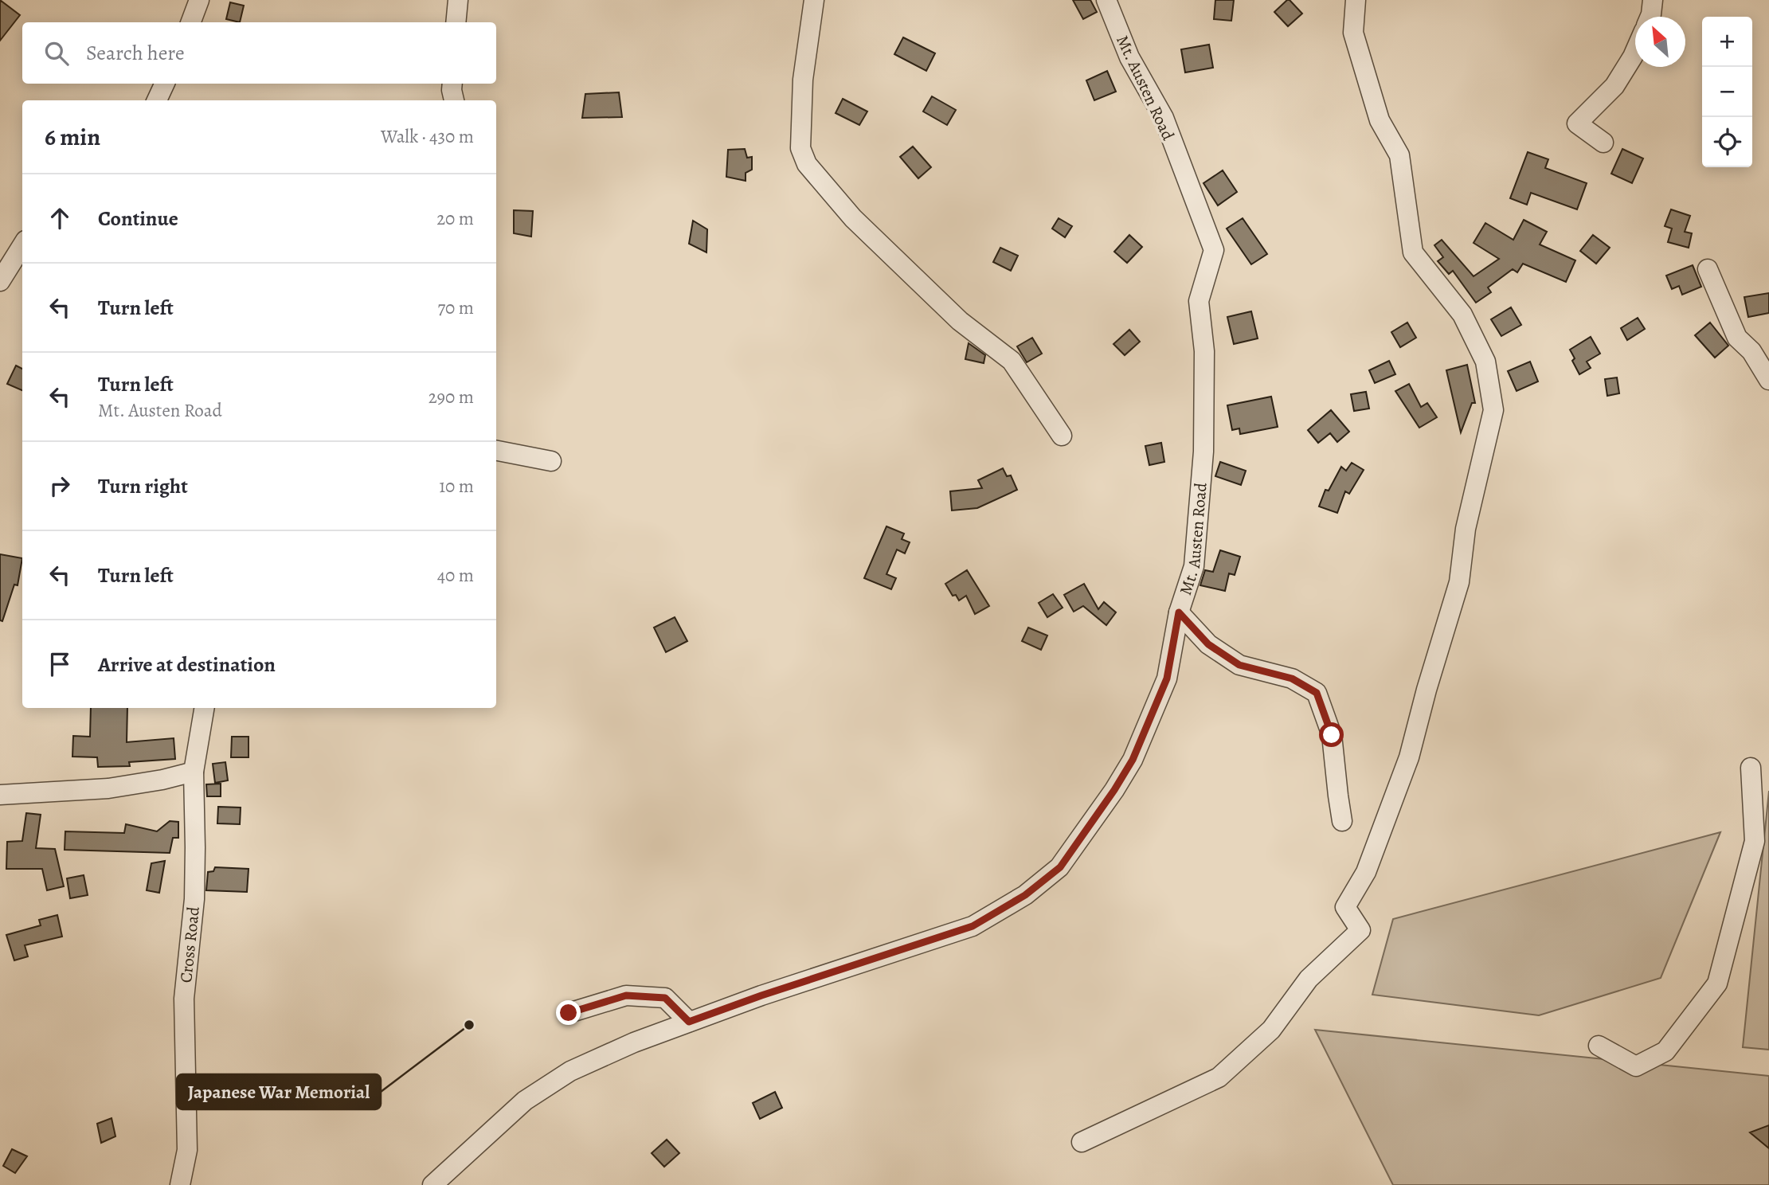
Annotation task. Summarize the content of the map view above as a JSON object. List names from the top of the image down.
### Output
{
  "streets": {
    "street": ["Mt. Austen Road", "Cross Road"]
  },
  "places": ["Japanese War Memorial"],
  "north": "top left",
  "page": {
    "map_buttons": ["+", "−"],
    "search": "Search here",
    "heading": ["6 min", "Walk · 430 m"],
    "list": [
      ["Continue", "20 m"],
      ["Turn left", "70 m"],
      ["Turn left", "Mt. Austen Road", "290 m"],
      ["Turn right", "10 m"],
      ["Turn left", "40 m"],
      "Arrive at destination"
    ]
  }
}
